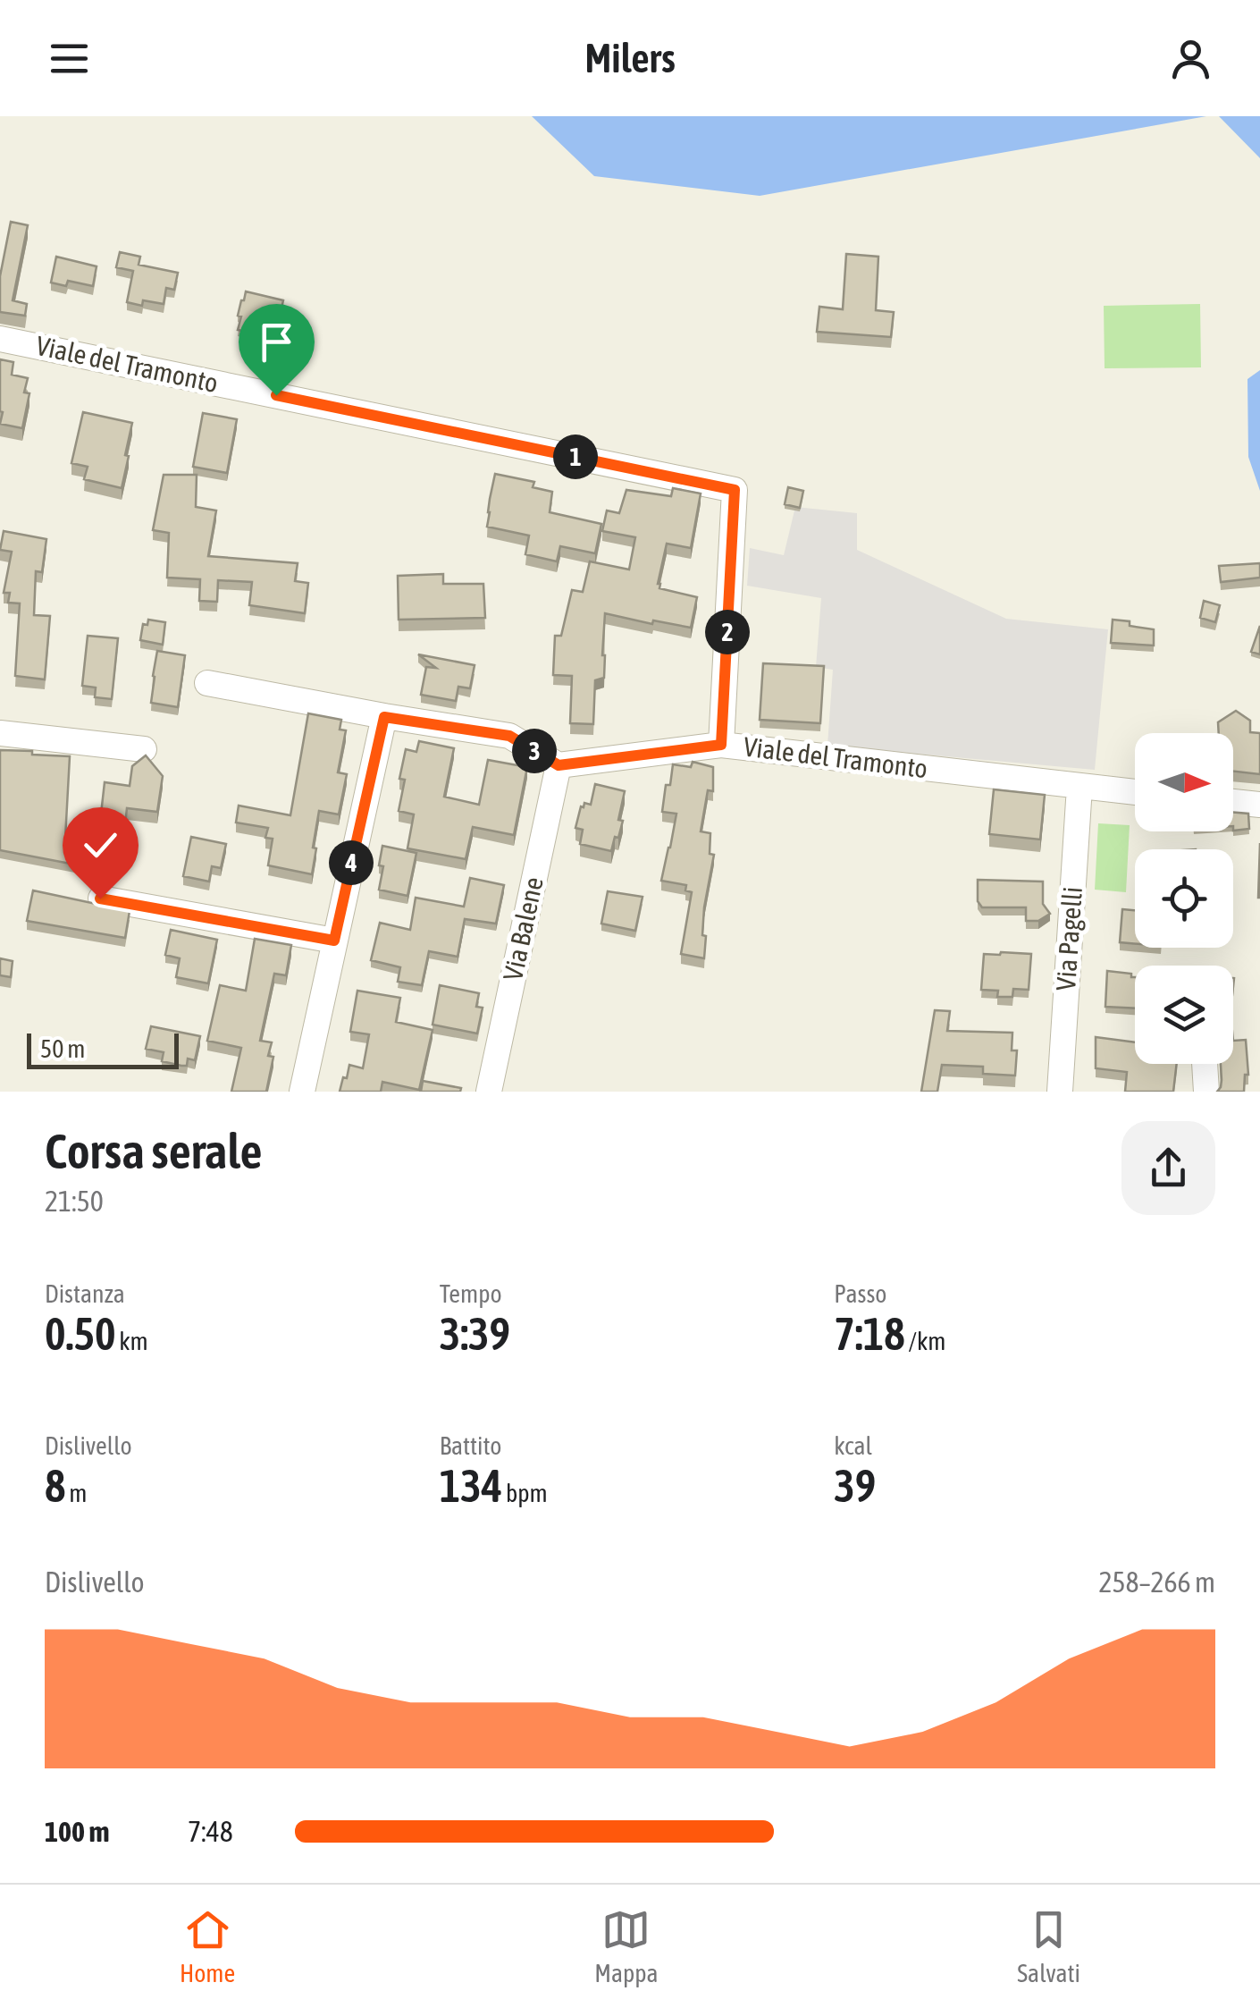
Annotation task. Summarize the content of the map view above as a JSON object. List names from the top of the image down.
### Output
{
  "streets": {
    "street": ["Viale del Tramonto", "Via Balene", "Via Pagelli"]
  },
  "crossings": [
    ["Viale del Tramonto", "Via Pagelli"]
  ],
  "scale_bar": "50 m",
  "north": "right",
  "page": {
    "header": "Milers",
    "pins": [
      "1",
      "2",
      "3",
      "4"
    ],
    "scale": "50 m",
    "heading": ["Corsa serale", "21:50"],
    "stats": [
      ["Distanza", "0.50 km"],
      ["Tempo", "3:39"],
      ["Passo", "7:18 /km"],
      ["Dislivello", "8 m"],
      ["Battito", "134 bpm"],
      ["kcal", "39"]
    ],
    "chart": ["Dislivello", "258–266 m"],
    "list": [
      {
        "name": "100 m",
        "note": "7:48"
      }
    ],
    "tabs": ["Home", "Mappa", "Salvati"]
  }
}
